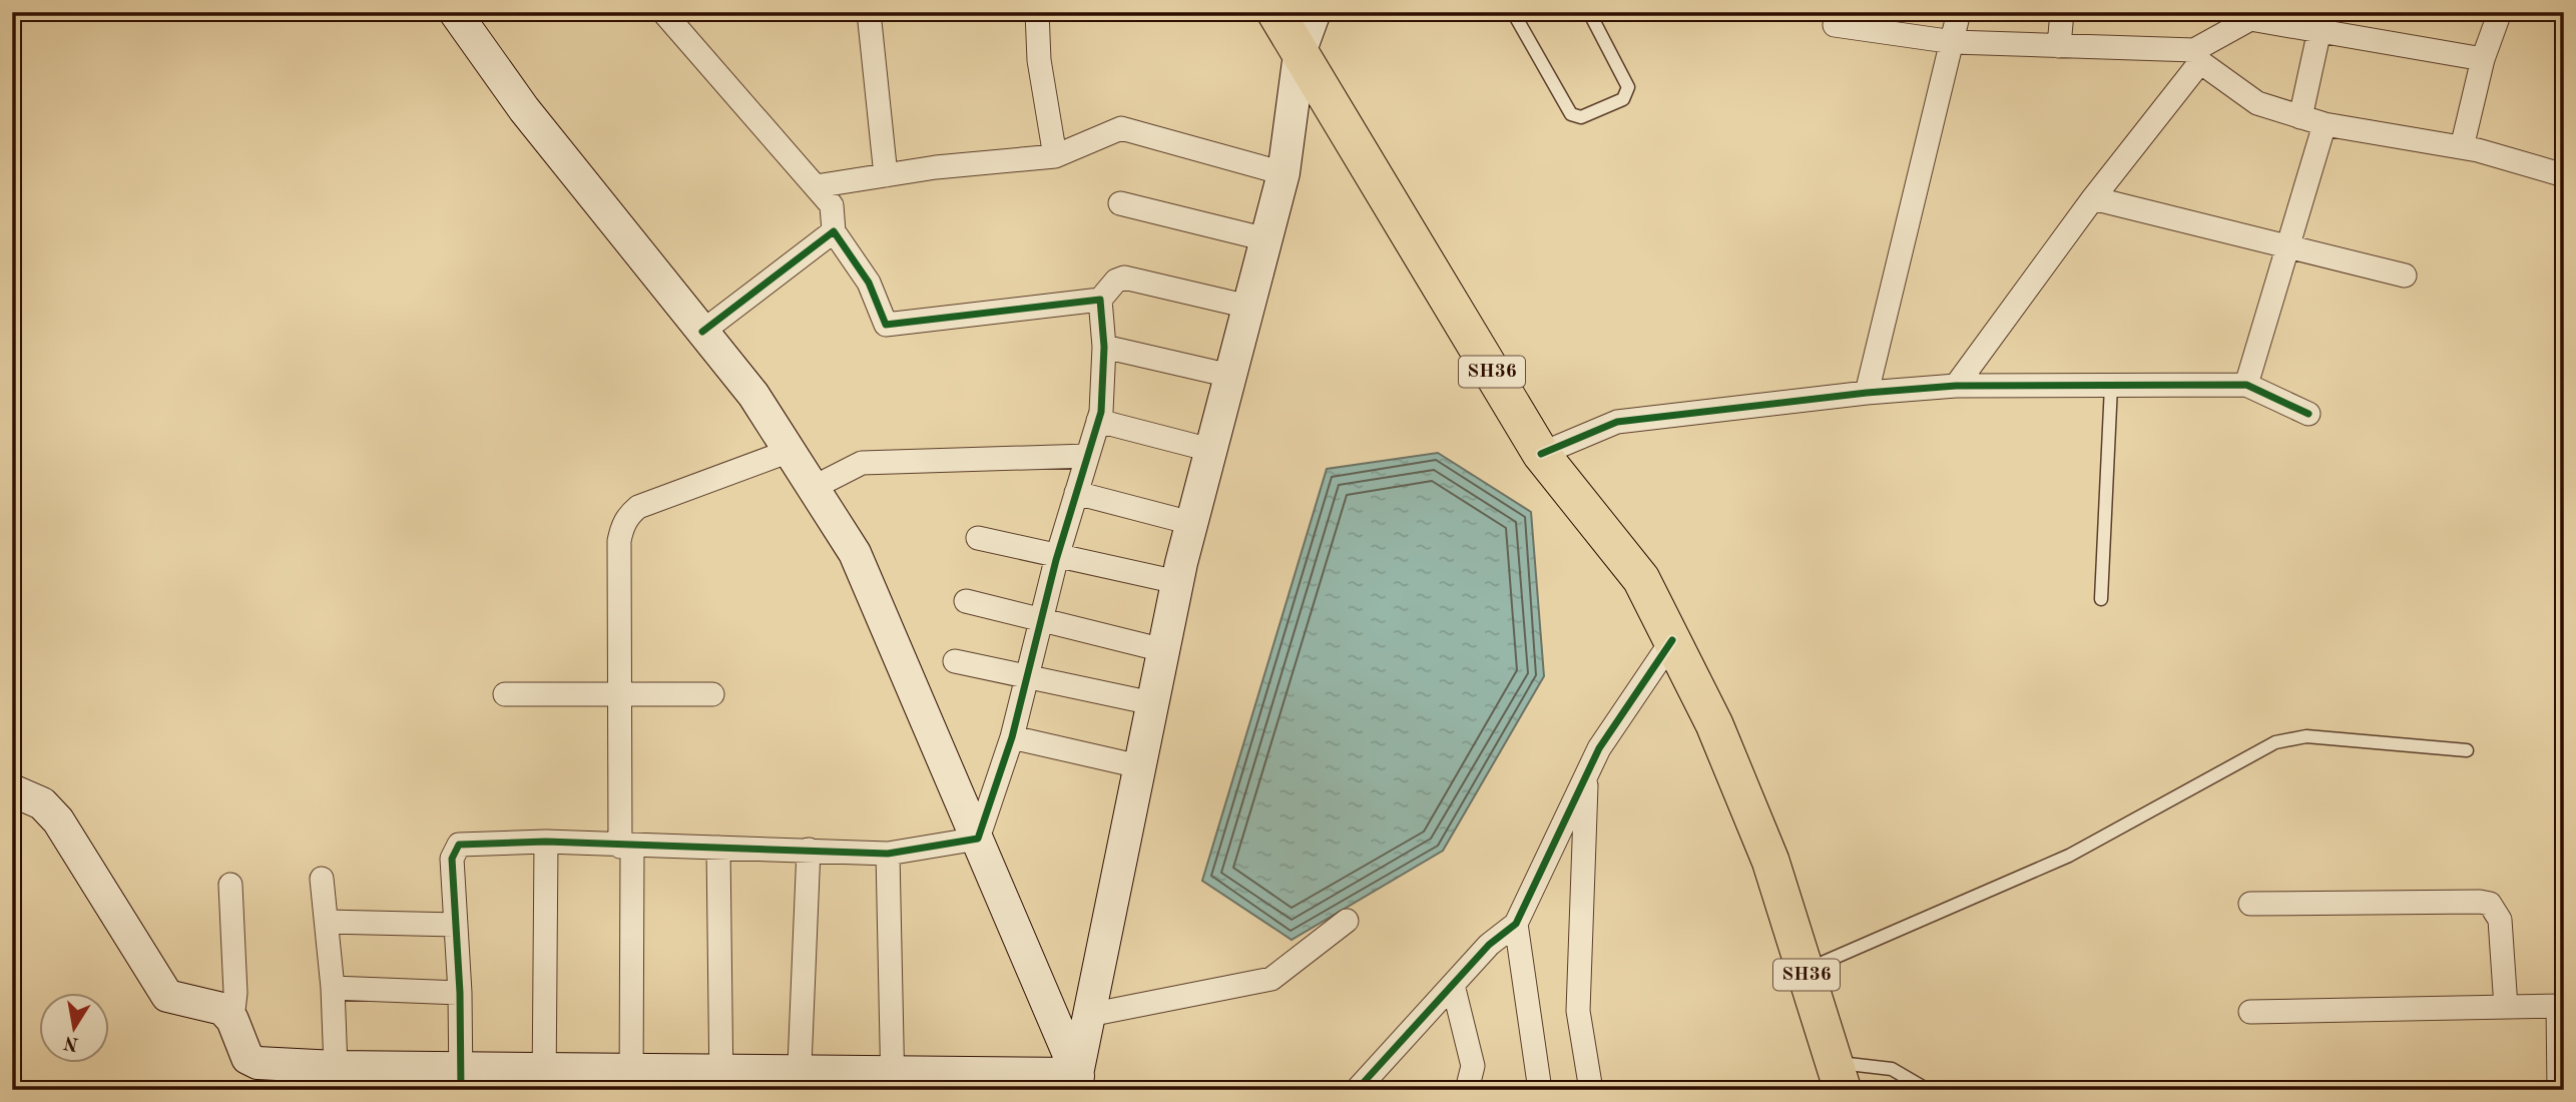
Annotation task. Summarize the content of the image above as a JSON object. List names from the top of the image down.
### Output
{
  "streets": {
    "main road": ["SH36"]
  },
  "north": "bottom"
}
